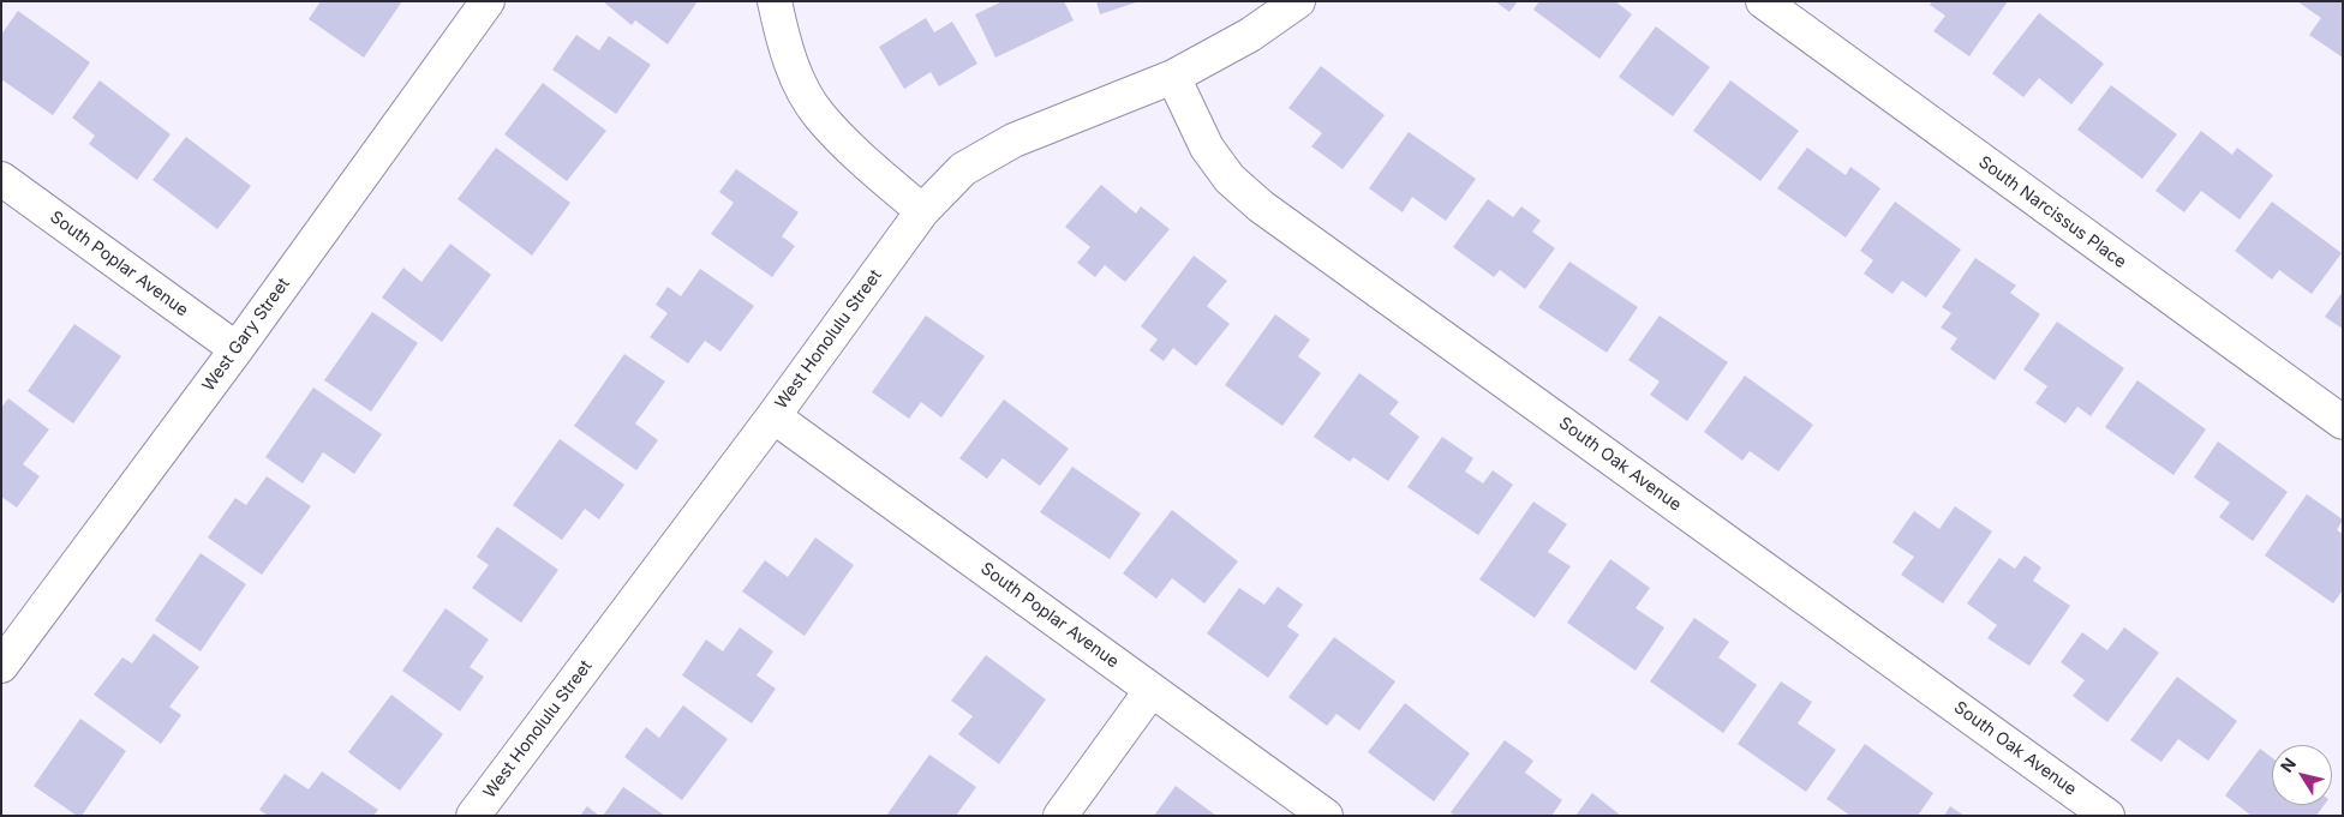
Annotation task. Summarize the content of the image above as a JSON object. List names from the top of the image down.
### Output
{
  "streets": {
    "street": [
      "South Narcissus Place",
      "South Poplar Avenue",
      "West Gary Street",
      "West Honolulu Street",
      "South Oak Avenue"
    ]
  },
  "crossings": [
    ["South Poplar Avenue", "West Gary Street"],
    ["South Poplar Avenue", "West Honolulu Street"],
    ["West Honolulu Street", "South Oak Avenue"]
  ],
  "north": "top left"
}
